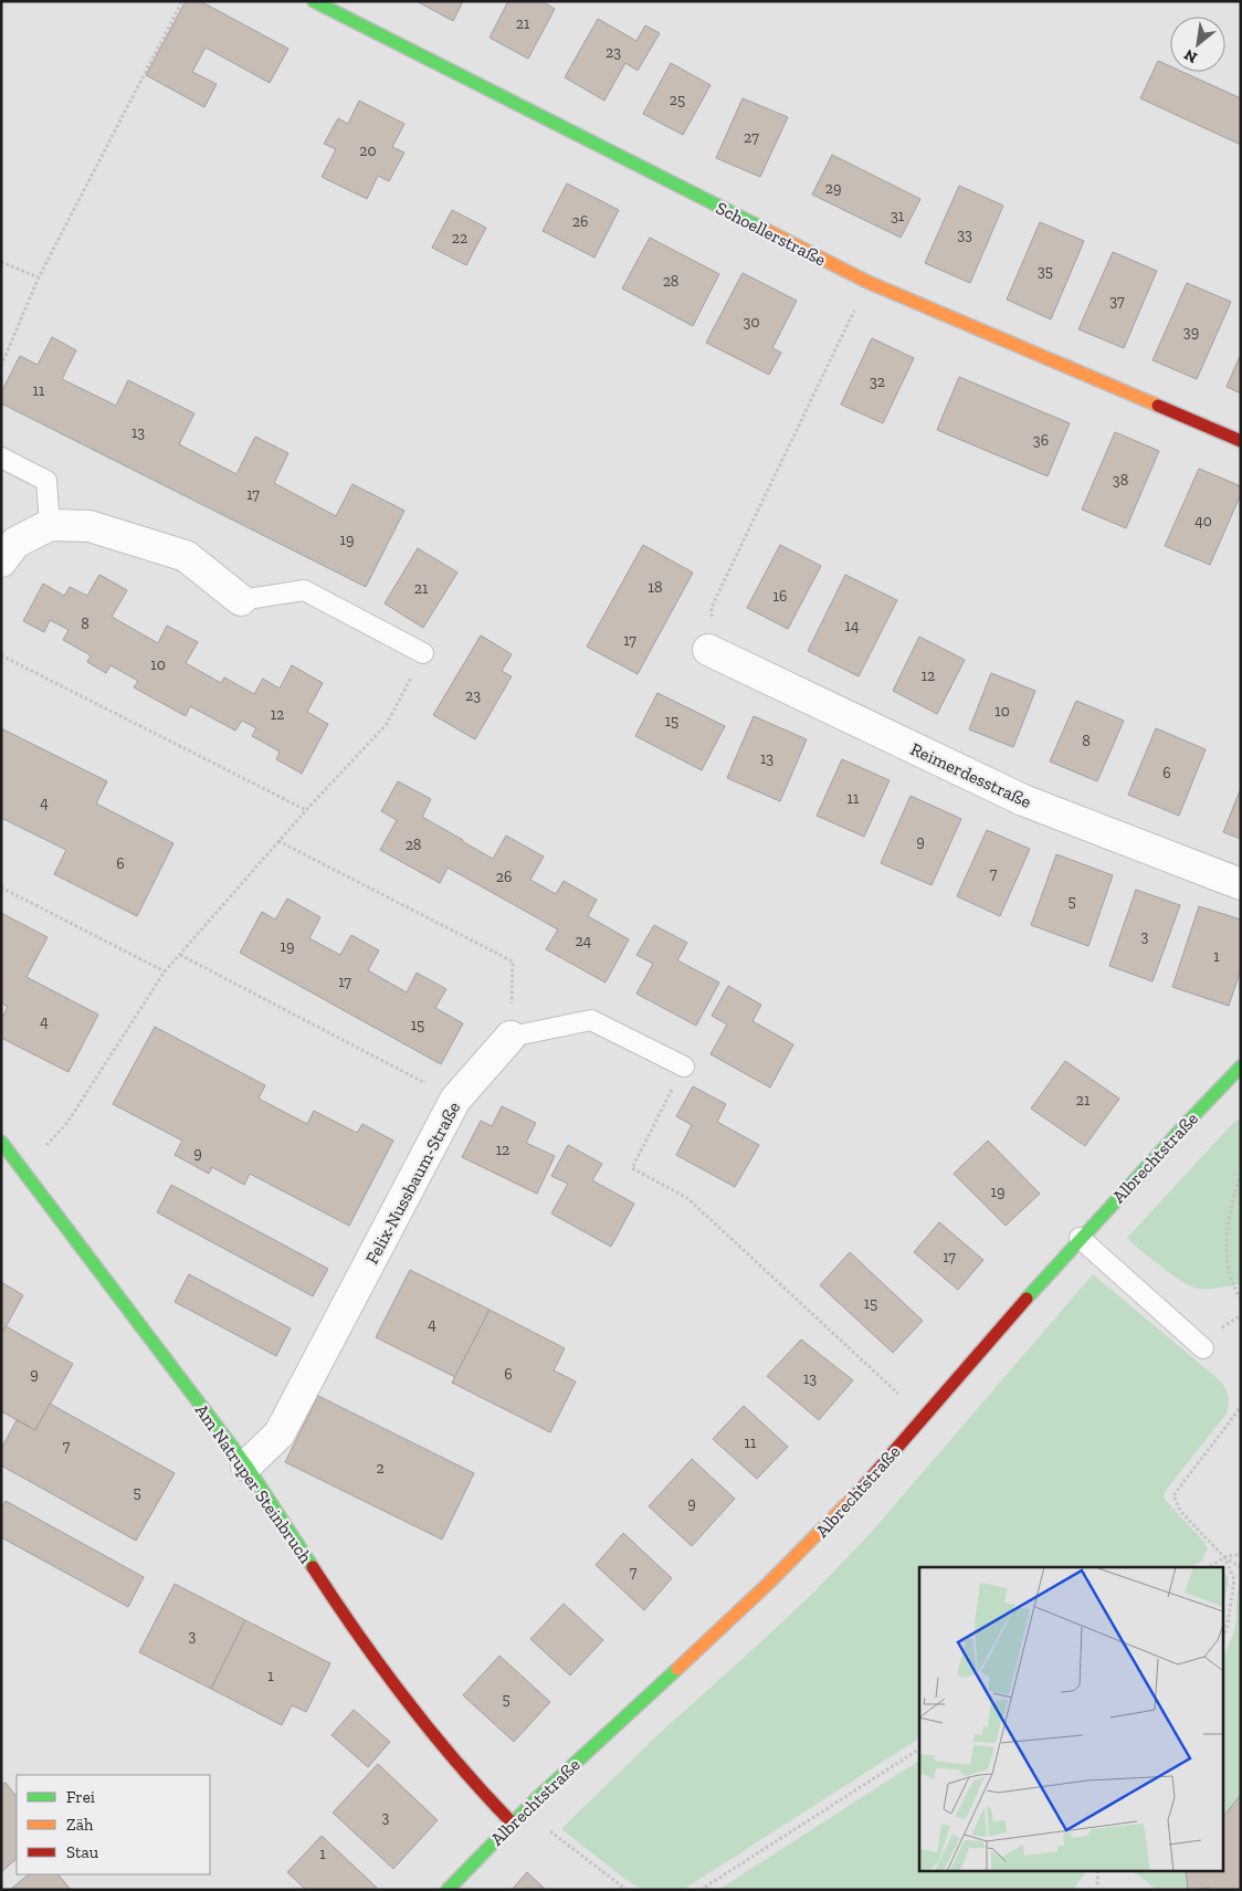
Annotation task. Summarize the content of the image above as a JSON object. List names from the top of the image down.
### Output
{
  "streets": {
    "street": [
      "Schoellerstraße",
      "Reimerdesstraße",
      "Albrechtstraße",
      "Felix-Nussbaum-Straße",
      "Am Natruper Steinbruch"
    ]
  },
  "crossings": [
    ["Albrechtstraße", "Am Natruper Steinbruch"],
    ["Felix-Nussbaum-Straße", "Am Natruper Steinbruch"]
  ],
  "house_numbers": [
    "21",
    "23",
    "25",
    "27",
    "20",
    "29",
    "31",
    "26",
    "33",
    "22",
    "35",
    "28",
    "37",
    "30",
    "39",
    "32",
    "11",
    "13",
    "36",
    "38",
    "17",
    "40",
    "19",
    "18",
    "21",
    "16",
    "8",
    "14",
    "17",
    "10",
    "12",
    "23",
    "10",
    "12",
    "15",
    "8",
    "13",
    "6",
    "11",
    "4",
    "9",
    "28",
    "6",
    "7",
    "26",
    "5",
    "3",
    "24",
    "19",
    "1",
    "17",
    "4",
    "15",
    "21",
    "12",
    "9",
    "19",
    "17",
    "15",
    "4",
    "9",
    "6",
    "13",
    "11",
    "7",
    "2",
    "5",
    "9",
    "7",
    "3",
    "1",
    "5",
    "3",
    "1"
  ],
  "legend": ["Frei", "Zäh", "Stau"],
  "north": "bottom left"
}
